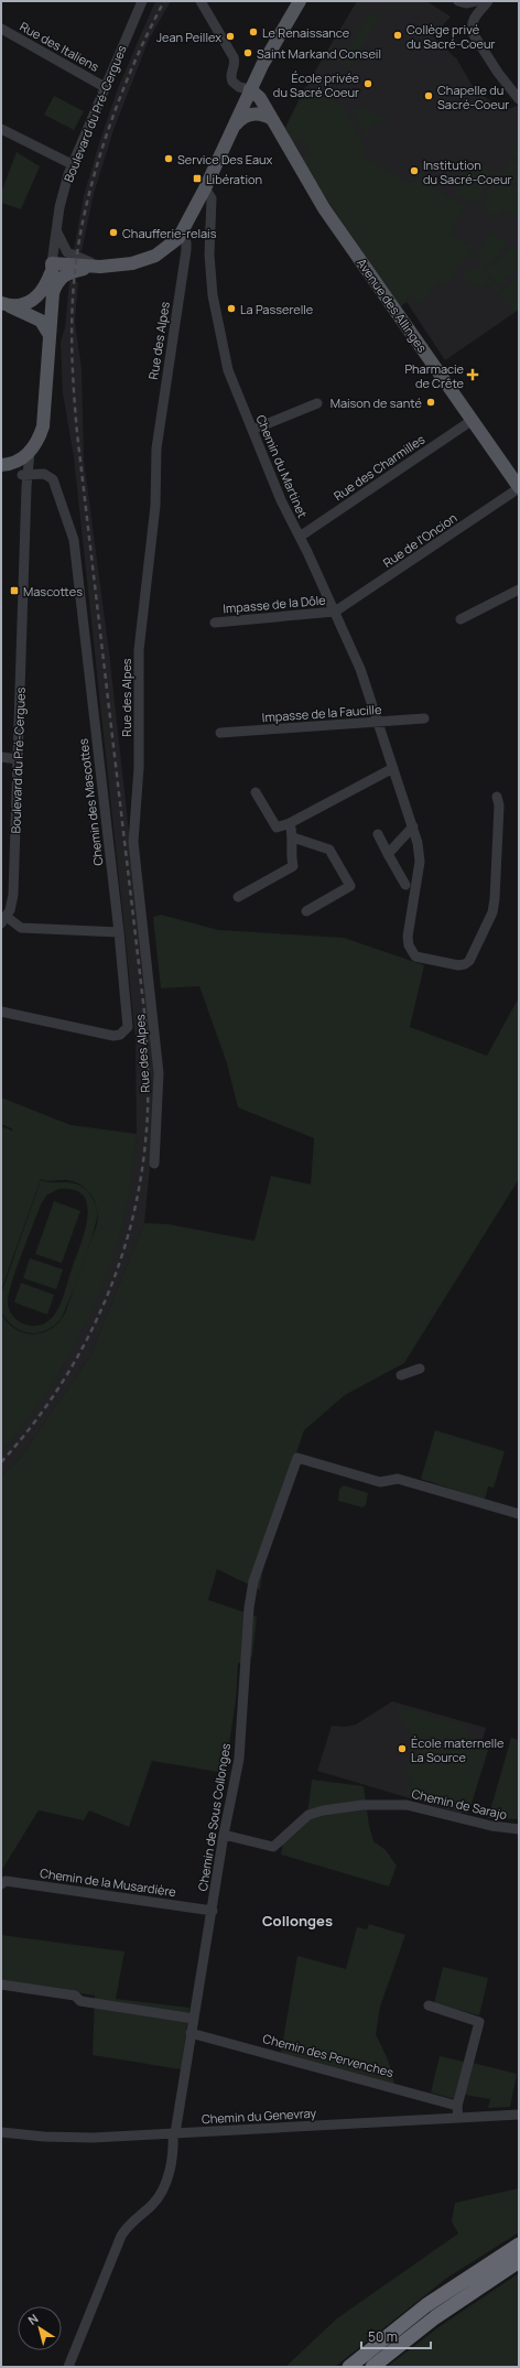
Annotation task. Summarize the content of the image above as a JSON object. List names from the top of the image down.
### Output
{
  "streets": {
    "main road": ["Boulevard du Pré-Cergues", "Avenue des Allinges"],
    "street": [
      "Rue des Italiens",
      "Rue des Alpes",
      "Chemin du Martinet",
      "Rue des Charmilles",
      "Rue de l'Oncion",
      "Impasse de la Dôle",
      "Impasse de la Faucille",
      "Chemin des Mascottes",
      "Chemin de Sarajo",
      "Chemin de Sous Collonges",
      "Chemin de la Musardière",
      "Chemin des Pervenches",
      "Chemin du Genevray"
    ]
  },
  "crossings": [
    ["Rue des Italiens", "Boulevard du Pré-Cergues"],
    ["Boulevard du Pré-Cergues", "Chemin des Mascottes"],
    ["Avenue des Allinges", "Rue des Charmilles"],
    ["Avenue des Allinges", "Rue de l'Oncion"],
    ["Chemin du Martinet", "Rue des Charmilles"],
    ["Chemin du Martinet", "Rue de l'Oncion"],
    ["Chemin du Martinet", "Impasse de la Dôle"],
    ["Chemin du Martinet", "Impasse de la Faucille"],
    ["Rue de l'Oncion", "Impasse de la Dôle"],
    ["Chemin de Sarajo", "Chemin de Sous Collonges"],
    ["Chemin de Sous Collonges", "Chemin de la Musardière"],
    ["Chemin de Sous Collonges", "Chemin des Pervenches"],
    ["Chemin de Sous Collonges", "Chemin du Genevray"]
  ],
  "districts": ["Collonges"],
  "places": {
    "other": [
      "Le Renaissance",
      "Collège privé du Sacré-Coeur",
      "Jean Peillex",
      "Saint Markand Conseil",
      "École privée du Sacré Coeur",
      "Chapelle du Sacré-Coeur",
      "Service Des Eaux",
      "Institution du Sacré-Coeur",
      "Chaufferie-relais",
      "La Passerelle",
      "Maison de santé",
      "École maternelle La Source"
    ],
    "transit": ["Libération", "Mascottes"],
    "health": ["Pharmacie de Crête"]
  },
  "scale_bar": "50 m",
  "north": "top left"
}
